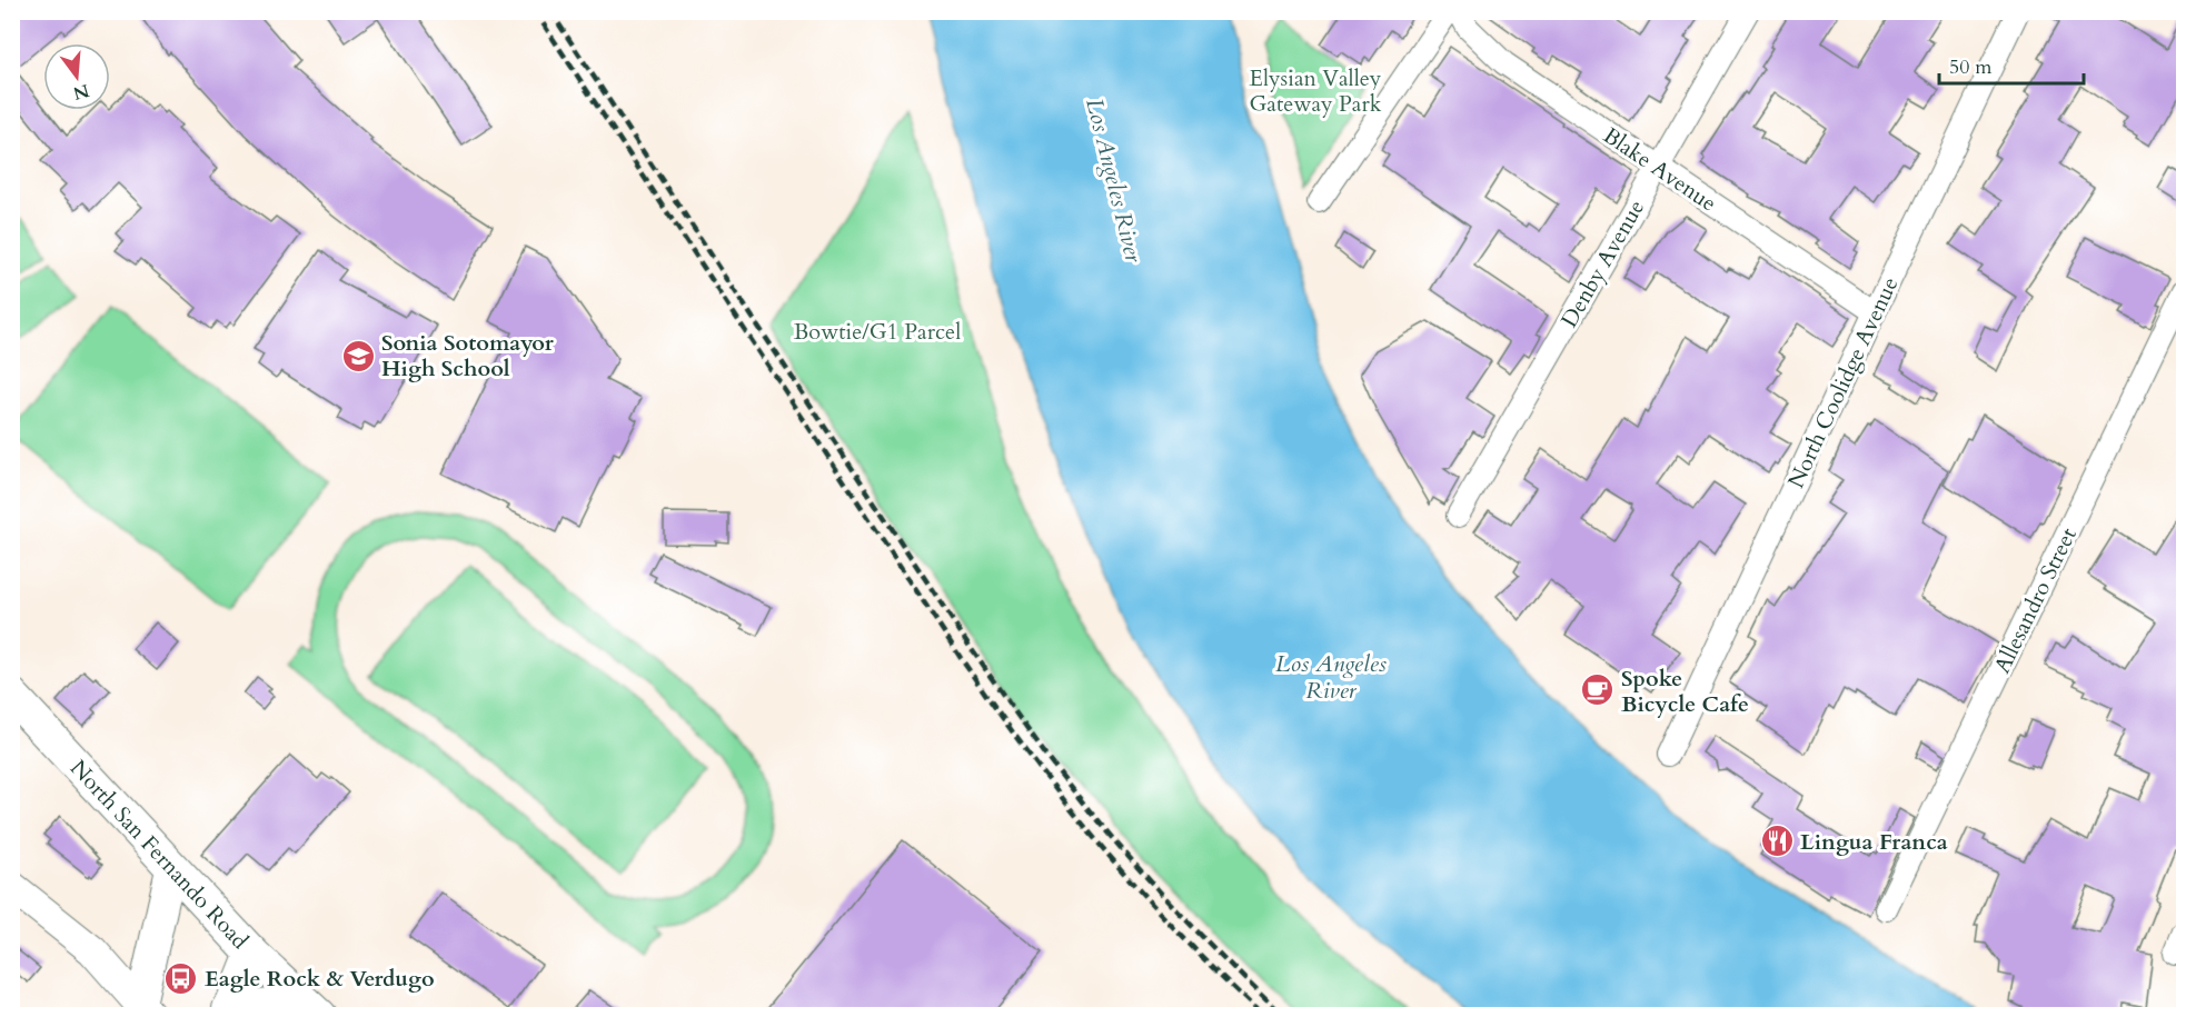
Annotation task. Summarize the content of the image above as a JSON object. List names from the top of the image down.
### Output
{
  "streets": {
    "main road": ["North San Fernando Road"],
    "street": [
      "Blake Avenue",
      "Denby Avenue",
      "North Coolidge Avenue",
      "Allesandro Street"
    ]
  },
  "crossings": [
    ["Blake Avenue", "Denby Avenue"],
    ["Blake Avenue", "North Coolidge Avenue"]
  ],
  "water": ["Los Angeles River"],
  "parks": ["Elysian Valley Gateway Park", "Bowtie/G1 Parcel"],
  "places": {
    "school or university": ["Sonia Sotomayor High School"],
    "cafe": ["Spoke Bicycle Cafe"],
    "restaurant": ["Lingua Franca"],
    "bus stop": ["Eagle Rock & Verdugo"]
  },
  "scale_bar": "50 m",
  "north": "bottom"
}
